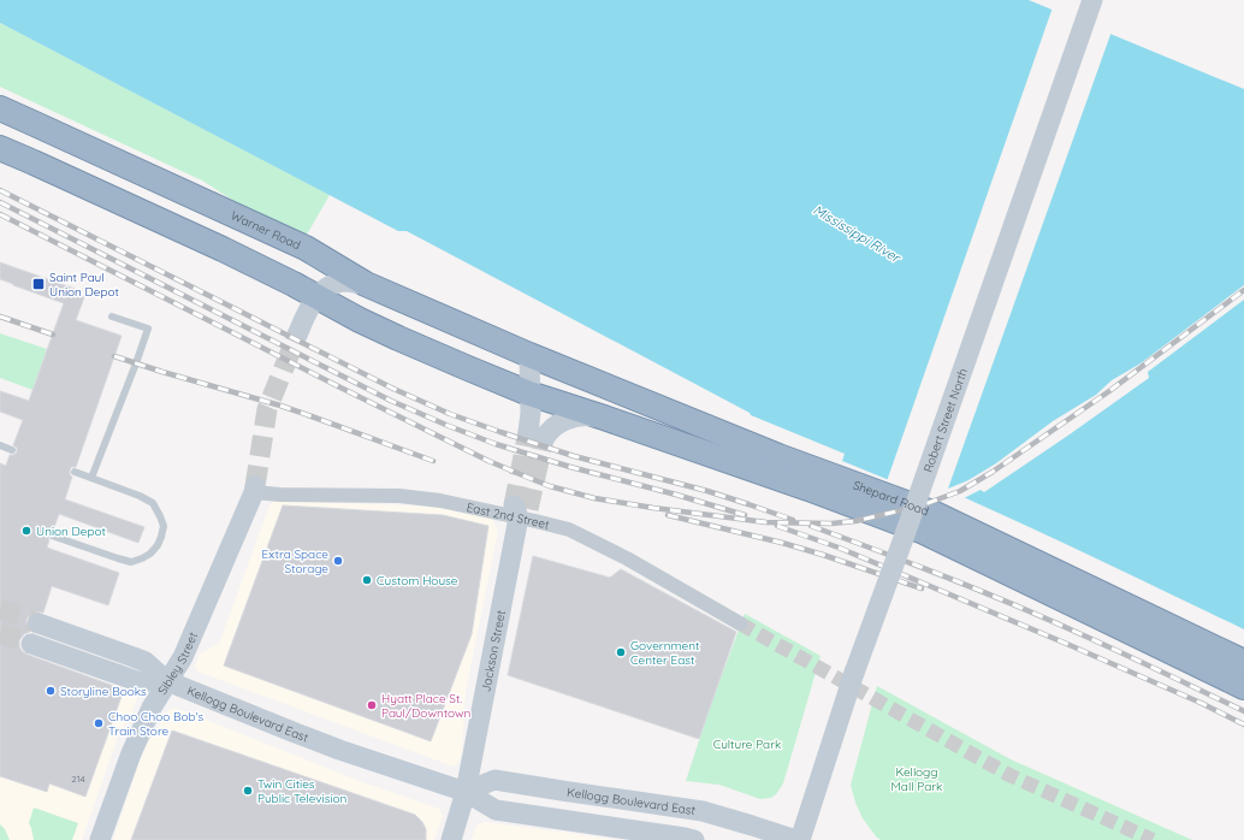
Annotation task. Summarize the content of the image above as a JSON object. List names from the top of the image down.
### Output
{
  "streets": {
    "highway": ["Warner Road", "Shepard Road"],
    "main road": [
      "Robert Street North",
      "Jackson Street",
      "Sibley Street",
      "Kellogg Boulevard East"
    ],
    "street": ["East 2nd Street"]
  },
  "crossings": [
    ["Warner Road", "Shepard Road"],
    ["Robert Street North", "Kellogg Boulevard East"],
    ["East 2nd Street", "Jackson Street"],
    ["East 2nd Street", "Sibley Street"],
    ["Jackson Street", "Kellogg Boulevard East"],
    ["Sibley Street", "Kellogg Boulevard East"]
  ],
  "water": ["Mississippi River"],
  "parks": ["Culture Park", "Kellogg Mall Park"],
  "places": {
    "transit": ["Saint Paul Union Depot"],
    "other": [
      "Union Depot",
      "Extra Space Storage",
      "Custom House",
      "Government Center East",
      "Storyline Books",
      "Hyatt Place St. Paul/Downtown",
      "Choo Choo Bob's Train Store",
      "Twin Cities Public Television"
    ]
  },
  "house_numbers": ["214"]
}
